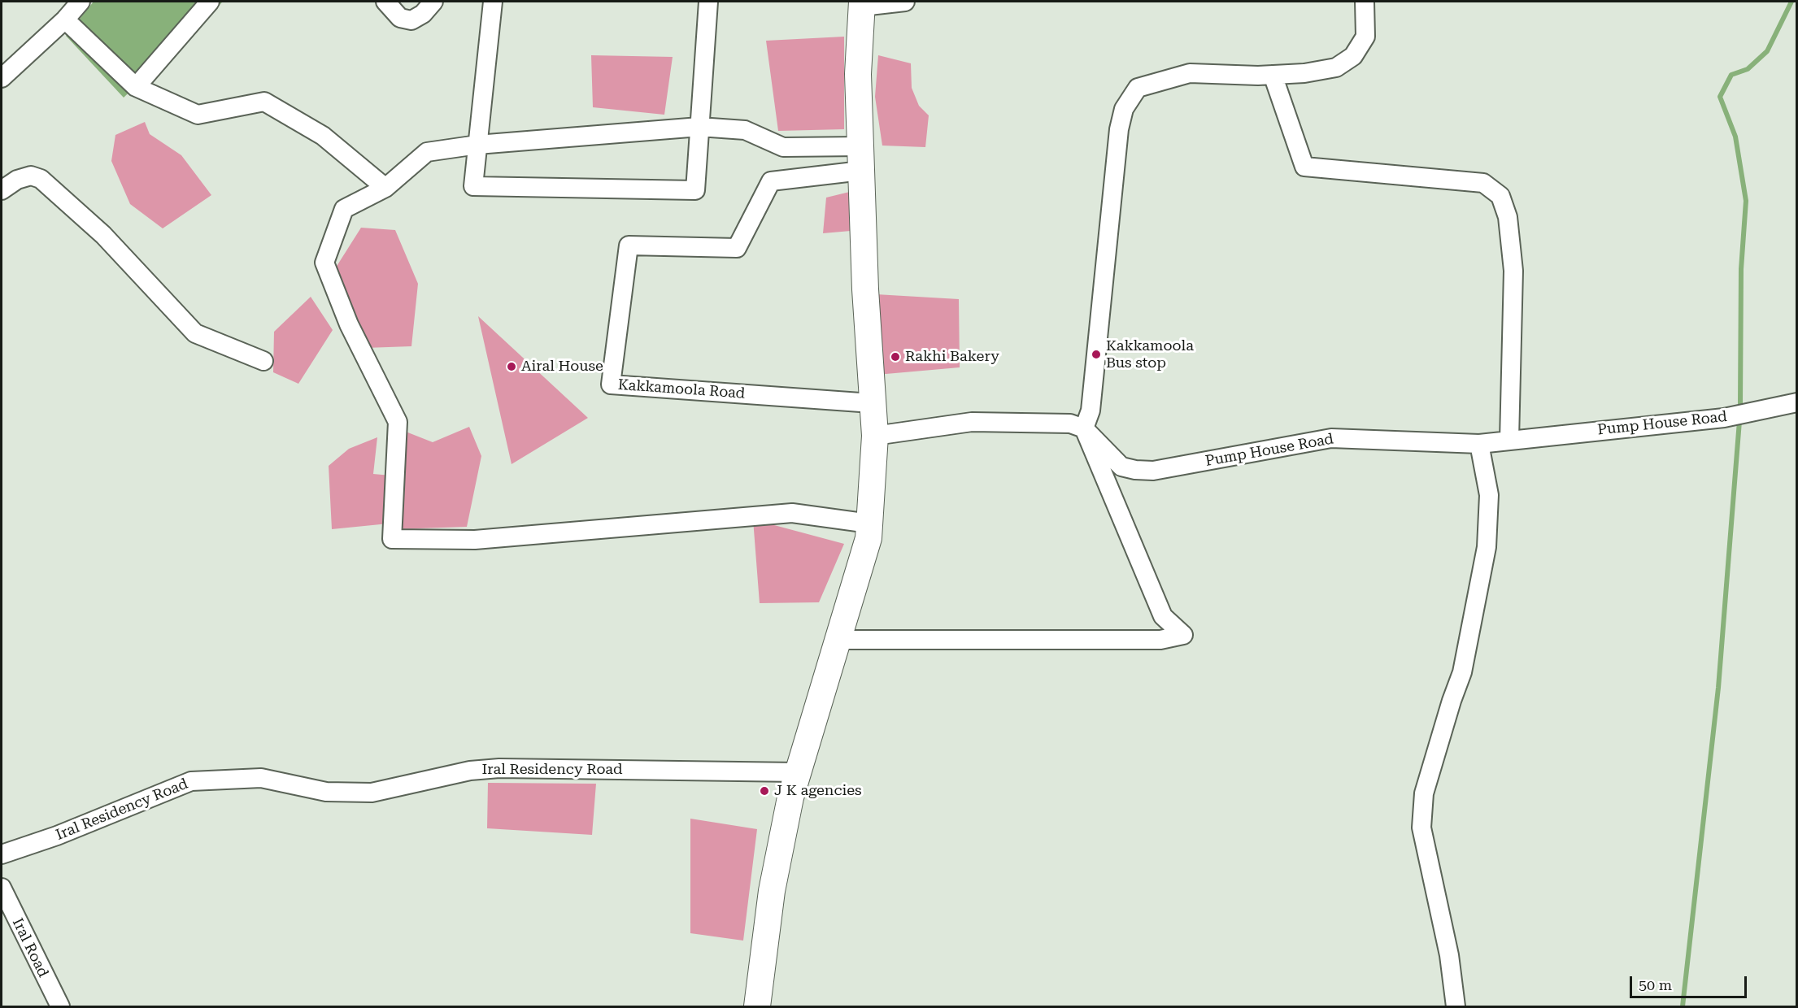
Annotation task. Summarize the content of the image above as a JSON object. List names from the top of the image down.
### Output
{
  "streets": {
    "street": [
      "Kakkamoola Road",
      "Pump House Road",
      "Iral Residency Road",
      "Iral Road"
    ]
  },
  "places": [
    "Kakkamoola Bus stop",
    "Rakhi Bakery",
    "Airal House",
    "J K agencies"
  ],
  "scale_bar": "50 m"
}
